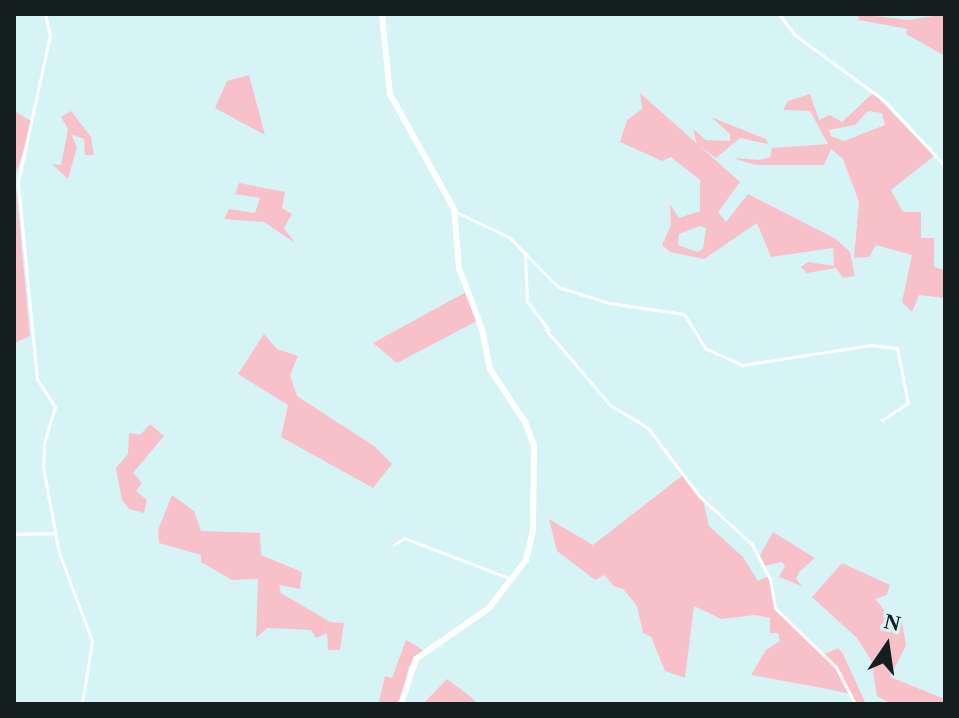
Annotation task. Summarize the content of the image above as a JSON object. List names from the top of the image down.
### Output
{
  "north": "top"
}
